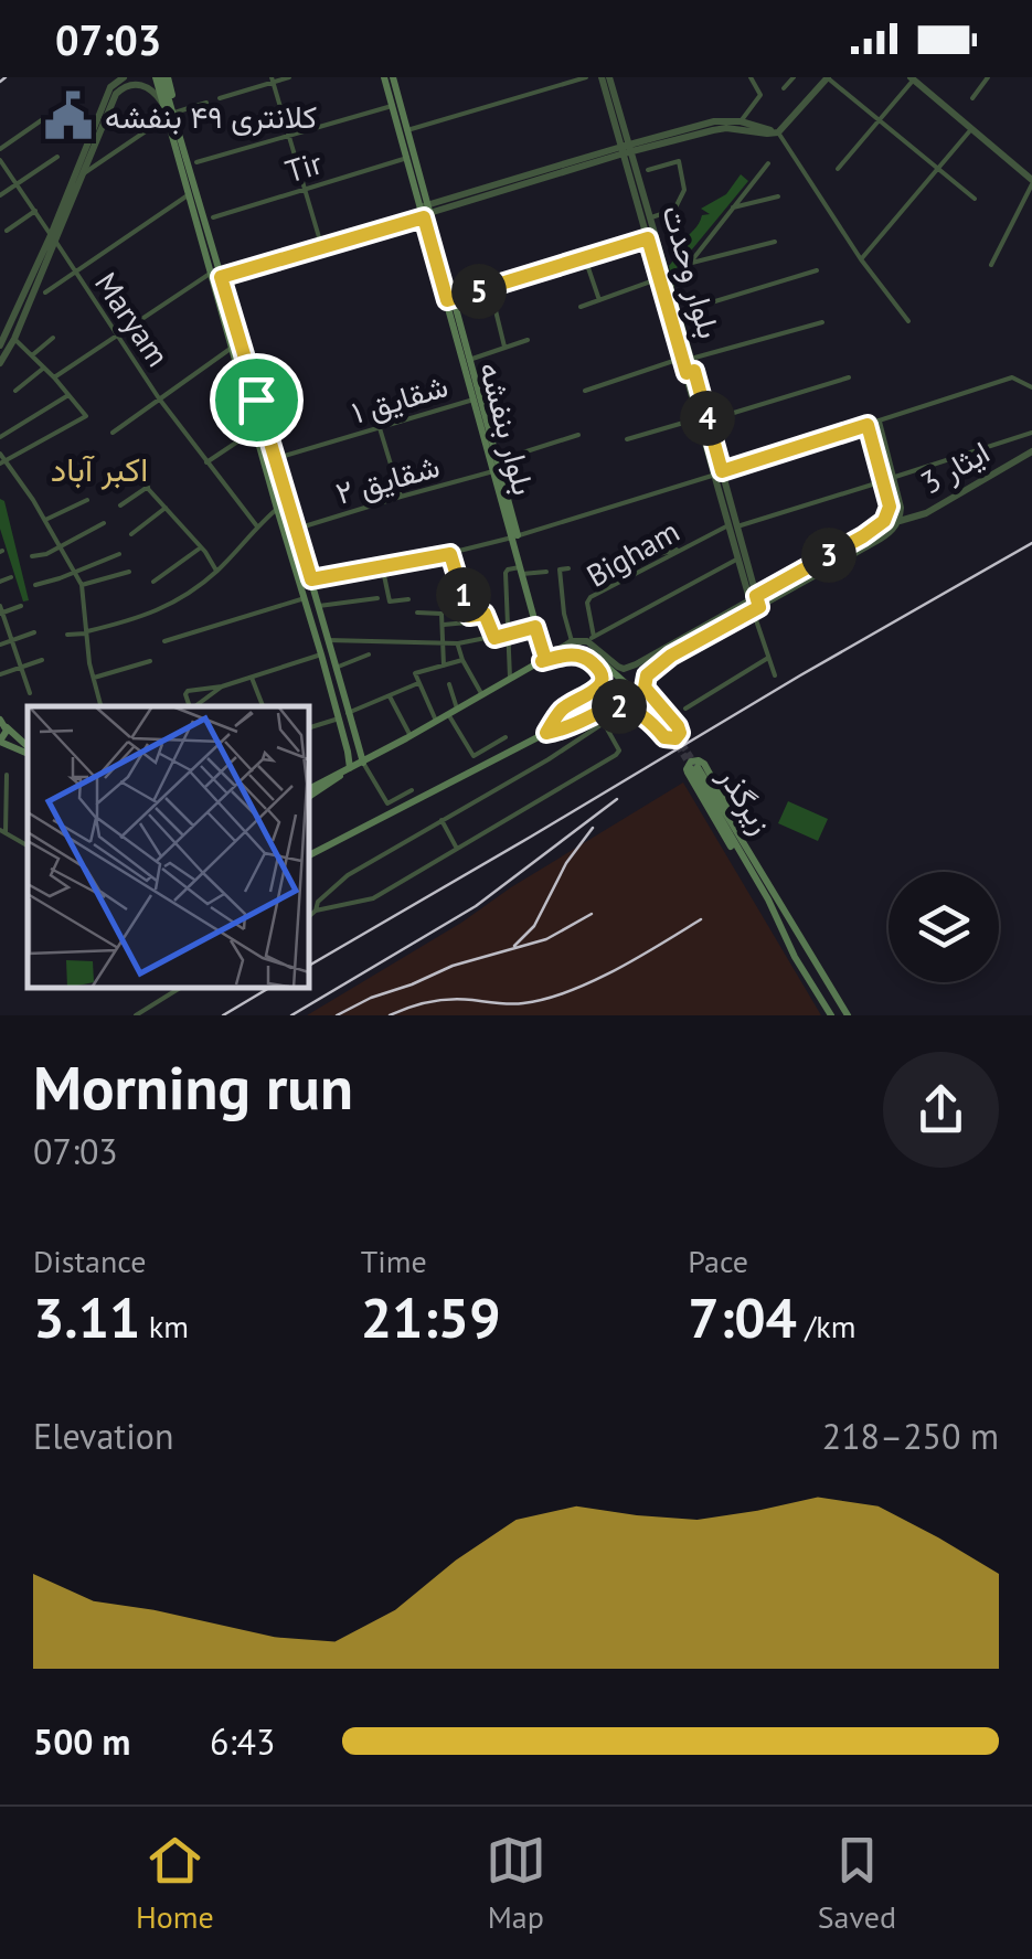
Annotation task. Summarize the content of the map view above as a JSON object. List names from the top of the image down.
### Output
{
  "streets": {
    "main road": ["بلوار بنفشه", "زیرگذر"],
    "street": [
      "Tir",
      "بلوار وحدت",
      "Maryam",
      "شقایق ۱",
      "ایثار 3",
      "شقایق ۲",
      "Bigham"
    ]
  },
  "crossings": [
    ["Tir", "بلوار بنفشه"],
    ["بلوار وحدت", "ایثار 3"],
    ["بلوار وحدت", "Bigham"],
    ["شقایق ۱", "بلوار بنفشه"],
    ["بلوار بنفشه", "شقایق ۲"]
  ],
  "districts": ["اکبر آباد"],
  "places": {
    "public building": ["کلانتری ۴۹ بنفشه"]
  },
  "page": {
    "status": "07:03",
    "pins": [
      "5",
      "4",
      "3",
      "1",
      "2"
    ],
    "heading": ["Morning run", "07:03"],
    "stats": [
      ["Distance", "3.11 km"],
      ["Time", "21:59"],
      ["Pace", "7:04 /km"]
    ],
    "chart": ["Elevation", "218–250 m"],
    "list": [
      {
        "name": "500 m",
        "note": "6:43"
      }
    ],
    "tabs": ["Home", "Map", "Saved"]
  }
}
